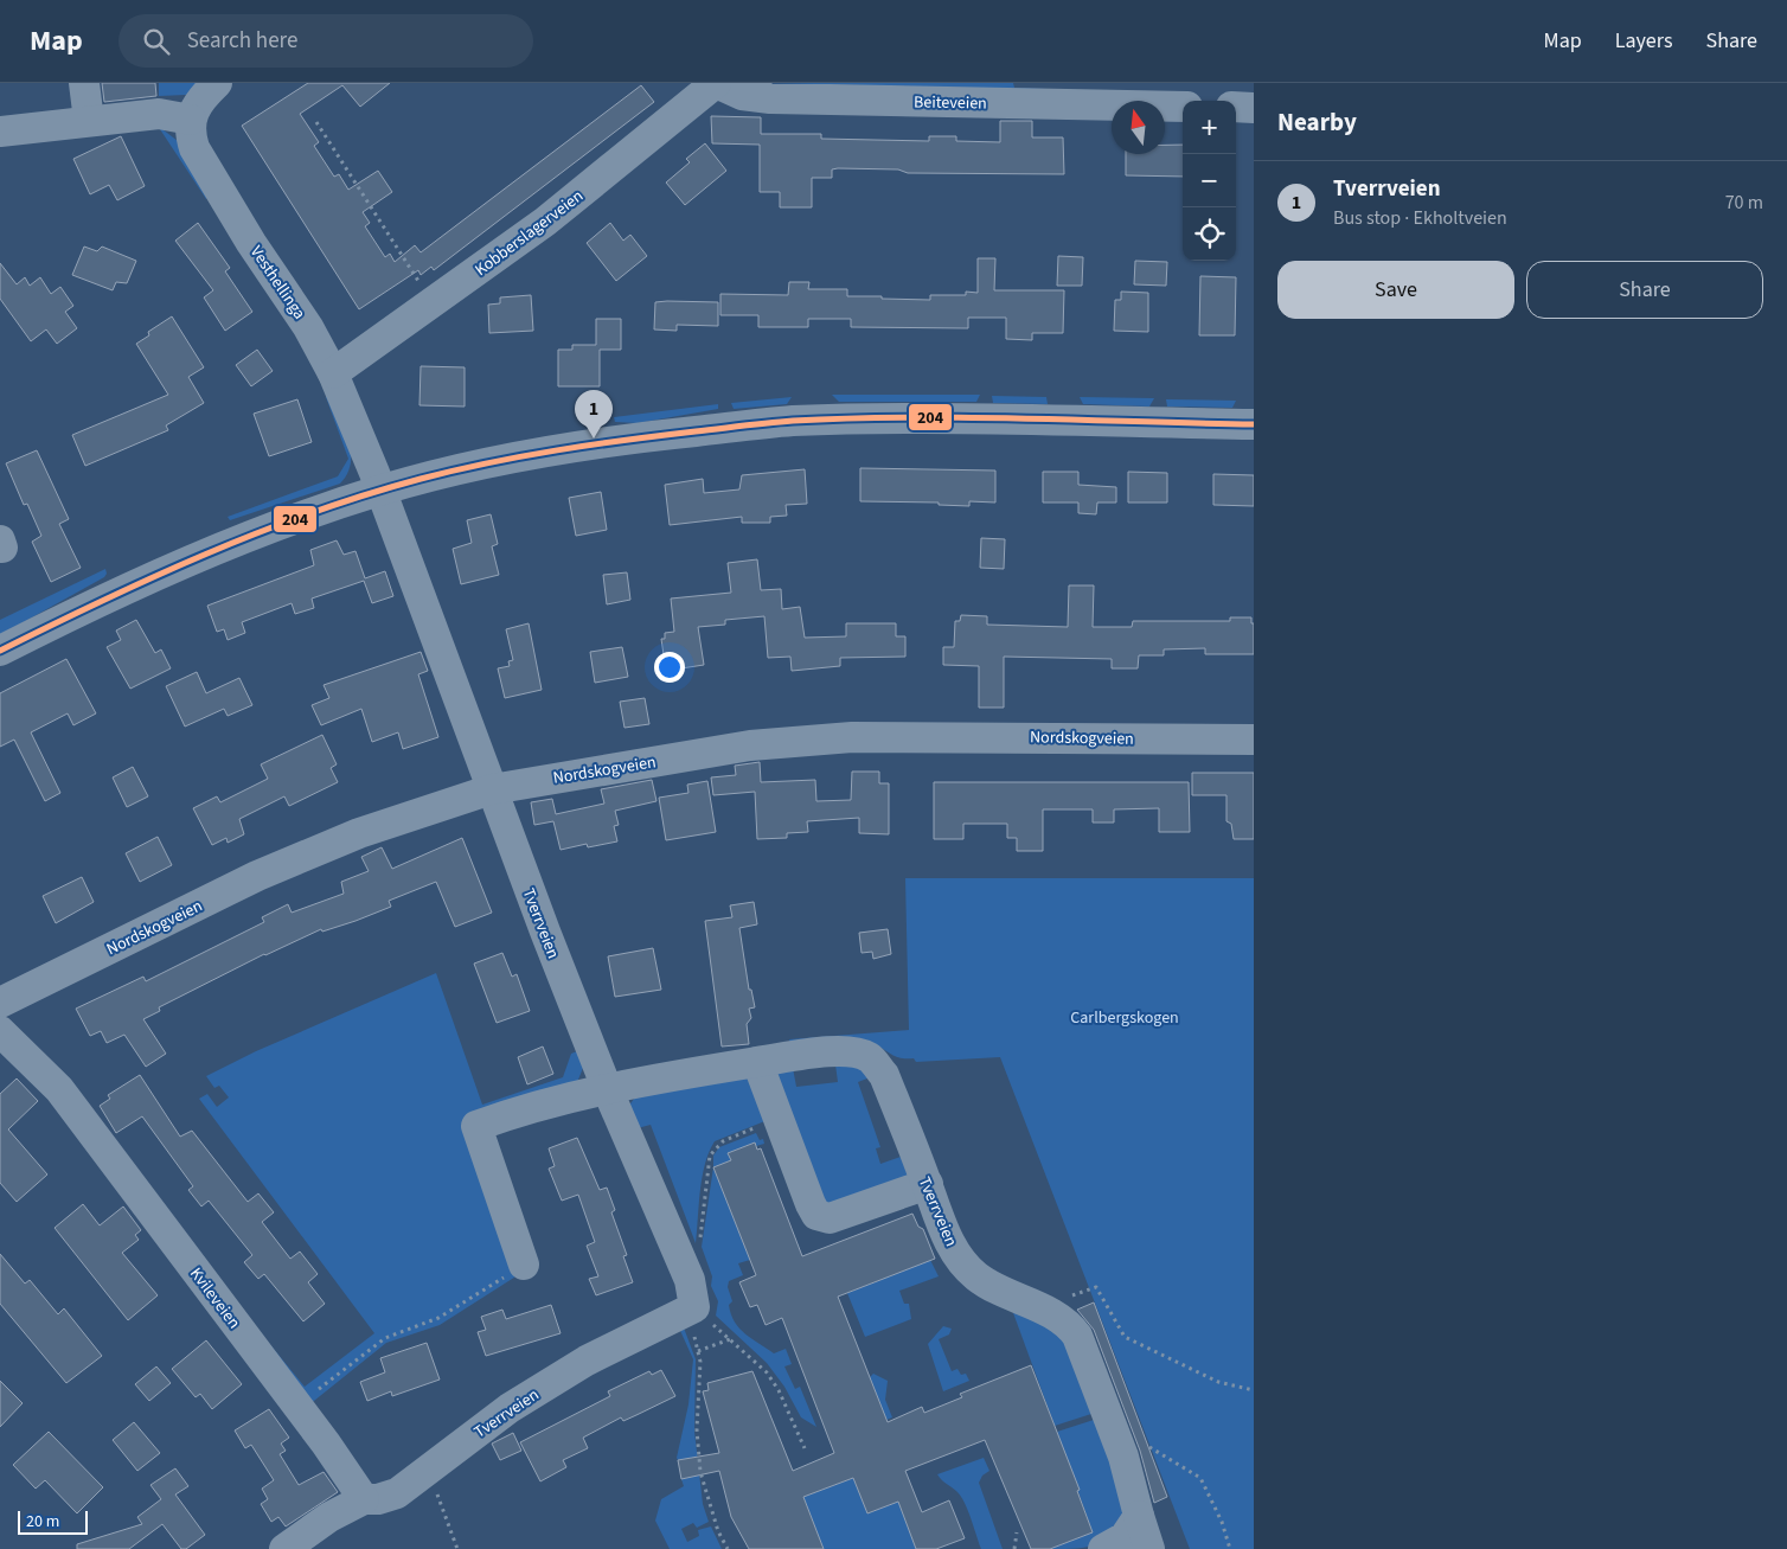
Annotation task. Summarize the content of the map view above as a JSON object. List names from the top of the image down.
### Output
{
  "streets": {
    "street": [
      "Beiteveien",
      "Kobberslagerveien",
      "Vesthellinga",
      "Nordskogveien",
      "Tverrveien",
      "Kvileveien"
    ]
  },
  "crossings": [
    ["Beiteveien", "Kobberslagerveien"],
    ["Kobberslagerveien", "Vesthellinga"],
    ["Vesthellinga", "Tverrveien"],
    ["Nordskogveien", "Tverrveien"],
    ["Tverrveien", "Kvileveien"]
  ],
  "parks": ["Carlbergskogen"],
  "lines": ["transit line 204"],
  "scale_bar": "20 m",
  "north": "top",
  "page": {
    "header": "Map",
    "search": "Search here",
    "nav": ["Map", "Layers", "Share"],
    "heading": "Nearby",
    "map_buttons": ["+", "−"],
    "list": [
      {
        "mark": "1",
        "name": "Tverrveien",
        "note": "Bus stop · Ekholtveien",
        "value": "70 m"
      }
    ],
    "buttons": ["Save", "Share"],
    "pins": "1",
    "scale": "20 m"
  }
}
